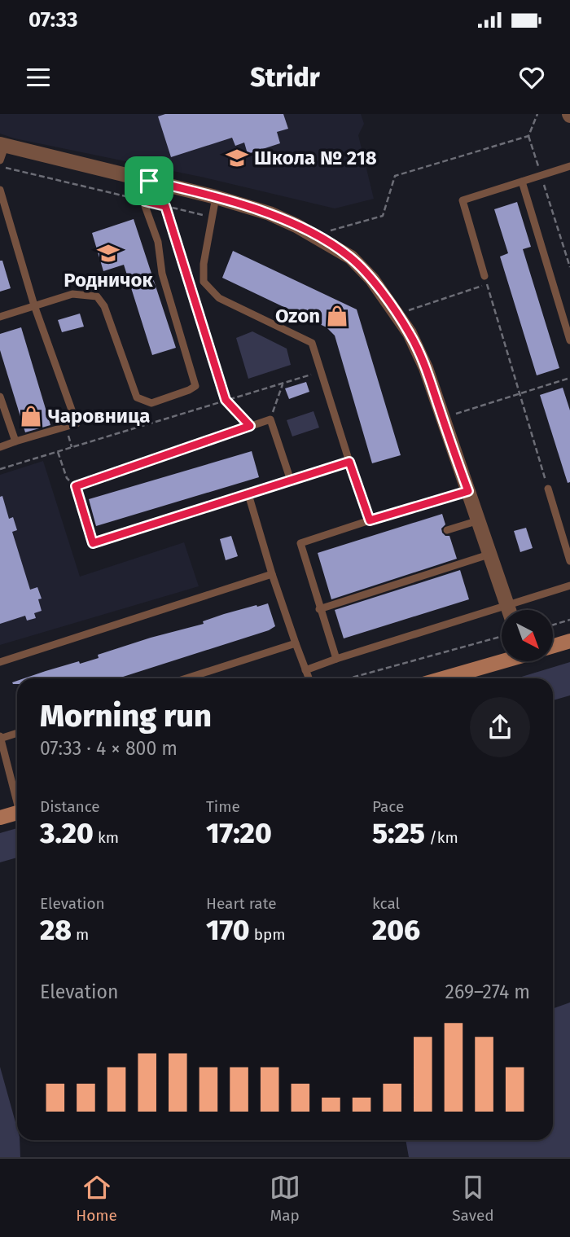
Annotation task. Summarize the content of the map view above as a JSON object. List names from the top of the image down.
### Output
{
  "places": {
    "school or university": ["Школа № 218", "Родничок"],
    "shop": ["Ozon", "Чаровница"]
  },
  "north": "bottom right",
  "page": {
    "status": "07:33",
    "header": "Stridr",
    "heading": ["Morning run", "07:33 · 4 × 800 m"],
    "stats": [
      ["Distance", "3.20 km"],
      ["Time", "17:20"],
      ["Pace", "5:25 /km"],
      ["Elevation", "28 m"],
      ["Heart rate", "170 bpm"],
      ["kcal", "206"]
    ],
    "chart": ["Elevation", "269–274 m"],
    "tabs": ["Home", "Map", "Saved"]
  }
}
